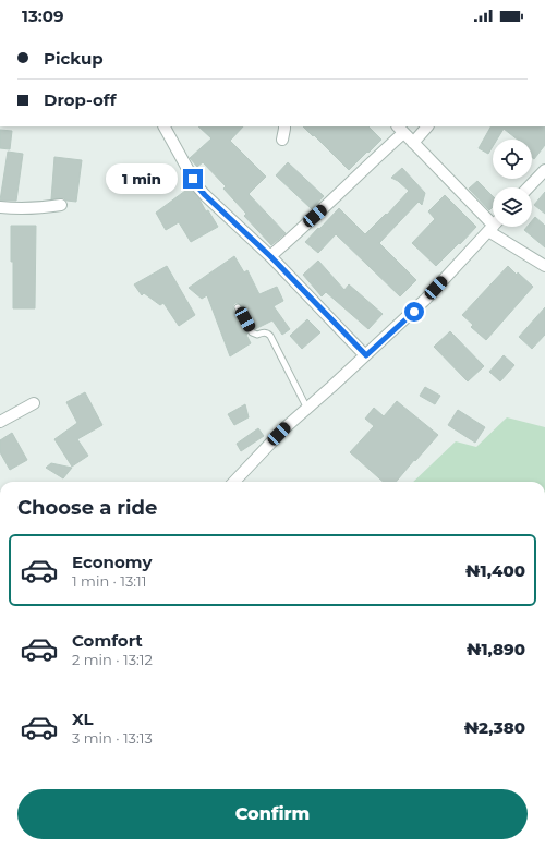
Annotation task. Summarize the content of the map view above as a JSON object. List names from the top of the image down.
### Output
{
  "page": {
    "status": "13:09",
    "banner": ["Pickup", "Drop-off"],
    "bubble": "1 min",
    "heading": "Choose a ride",
    "list": [
      {
        "name": "Economy",
        "note": "1 min · 13:11",
        "value": "₦1,400"
      },
      {
        "name": "Comfort",
        "note": "2 min · 13:12",
        "value": "₦1,890"
      },
      {
        "name": "XL",
        "note": "3 min · 13:13",
        "value": "₦2,380"
      }
    ],
    "buttons": "Confirm"
  }
}
